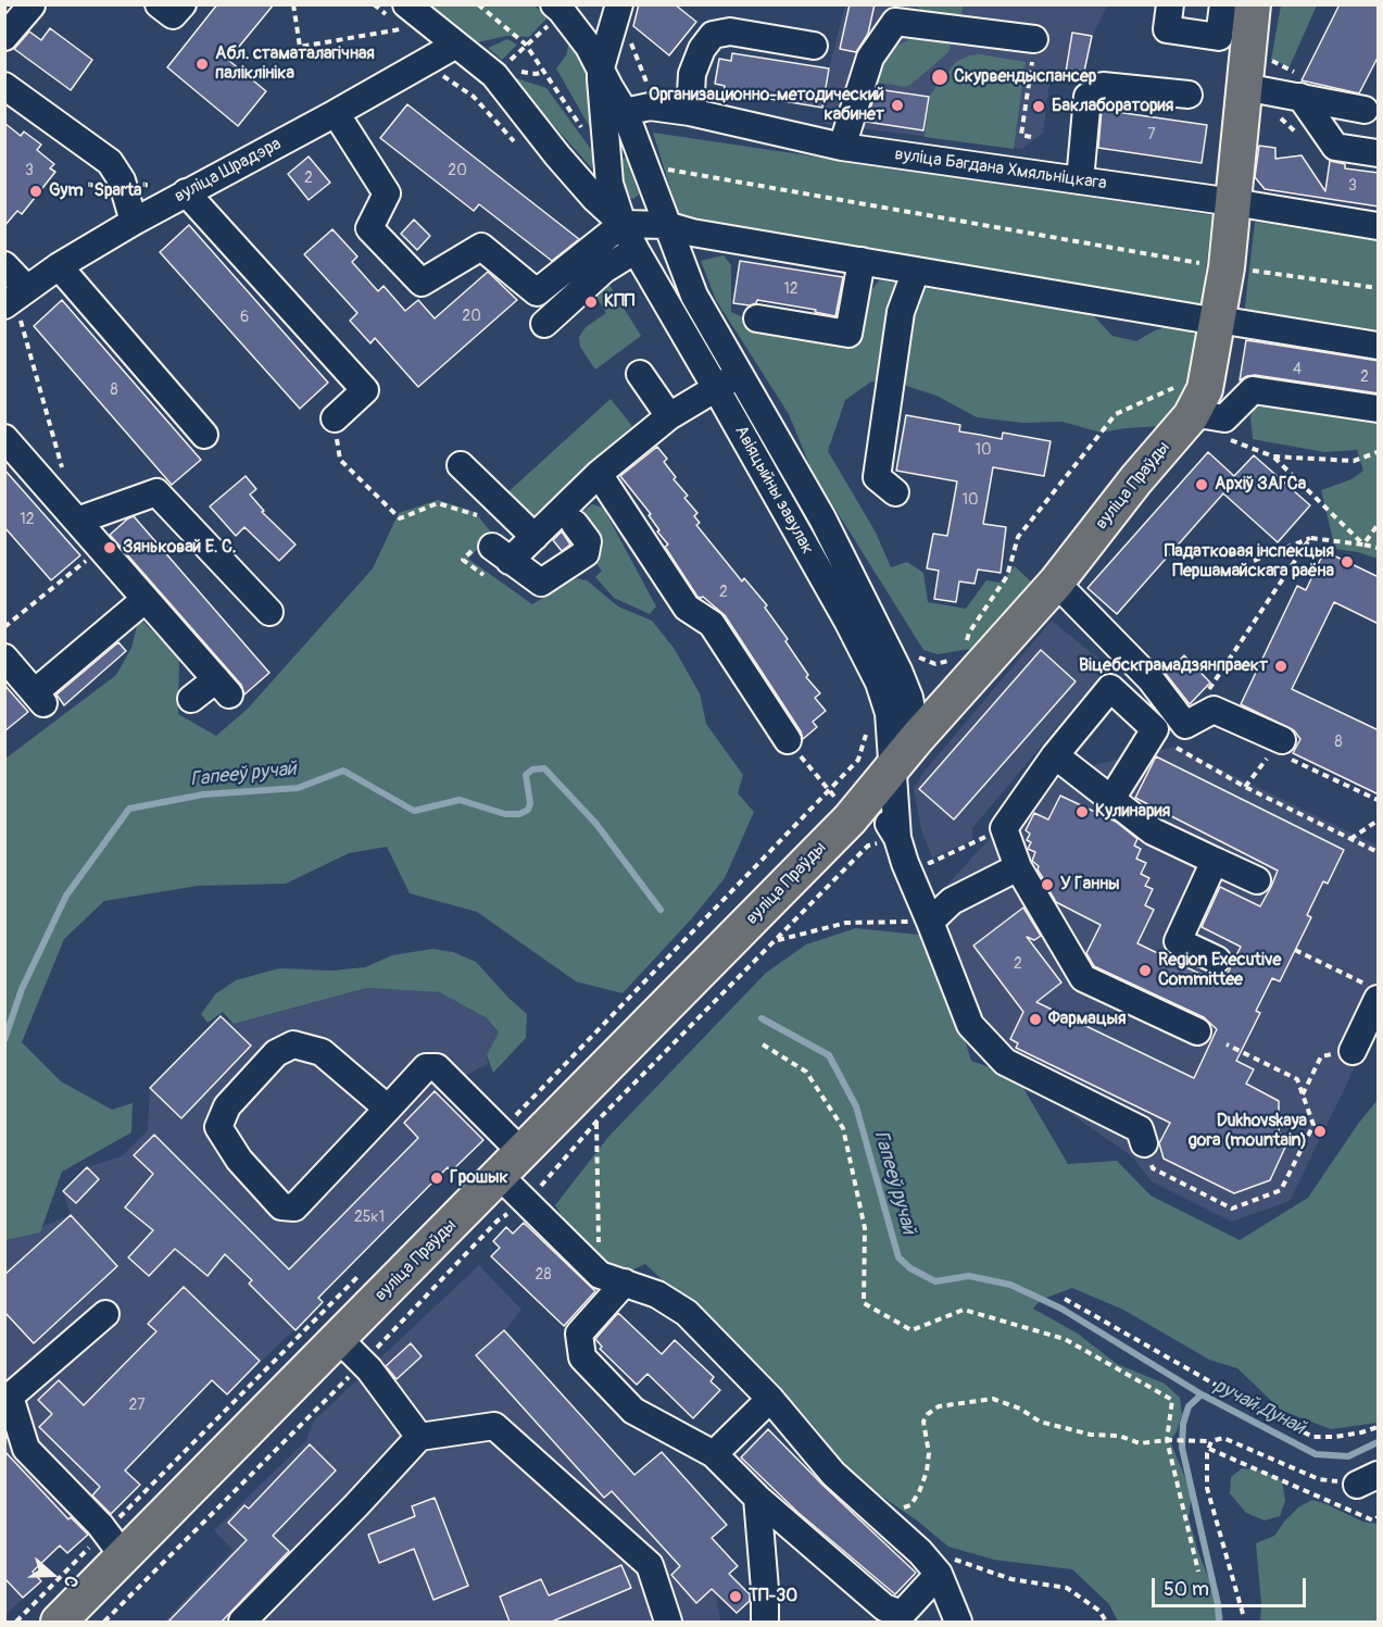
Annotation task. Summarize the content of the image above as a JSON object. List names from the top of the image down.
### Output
{
  "streets": {
    "main road": ["вуліца Праўды"],
    "street": ["вуліца Багдана Хмяльніцкага", "вуліца Шрадэра", "Авіяцыйны завулак"]
  },
  "crossings": [
    ["вуліца Багдана Хмяльніцкага", "вуліца Праўды"],
    ["вуліца Праўды", "Авіяцыйны завулак"]
  ],
  "water": ["Гапееў ручай", "ручай Дунай"],
  "places": [
    "Абл. стаматалагічная паліклініка",
    "Скурвендыспансер",
    "Организационно-методический кабинет",
    "Баклаборатория",
    "Gym \"Sparta\"",
    "КПП",
    "Архіў ЗАГСа",
    "Зяньковай Е. С.",
    "Падатковая інспекцыя Першамайскага раёна",
    "Віцебскграмадзянпраект",
    "Кулинария",
    "У Ганны",
    "Region Executive Committee",
    "Фармацыя",
    "Dukhovskaya gora (mountain)",
    "Грошык",
    "ТП-30"
  ],
  "house_numbers": [
    "7",
    "3",
    "20",
    "2",
    "3",
    "12",
    "20",
    "6",
    "4",
    "2",
    "8",
    "10",
    "10",
    "12",
    "2",
    "8",
    "2",
    "25к1",
    "28",
    "27"
  ],
  "scale_bar": "50 m",
  "north": "right"
}
